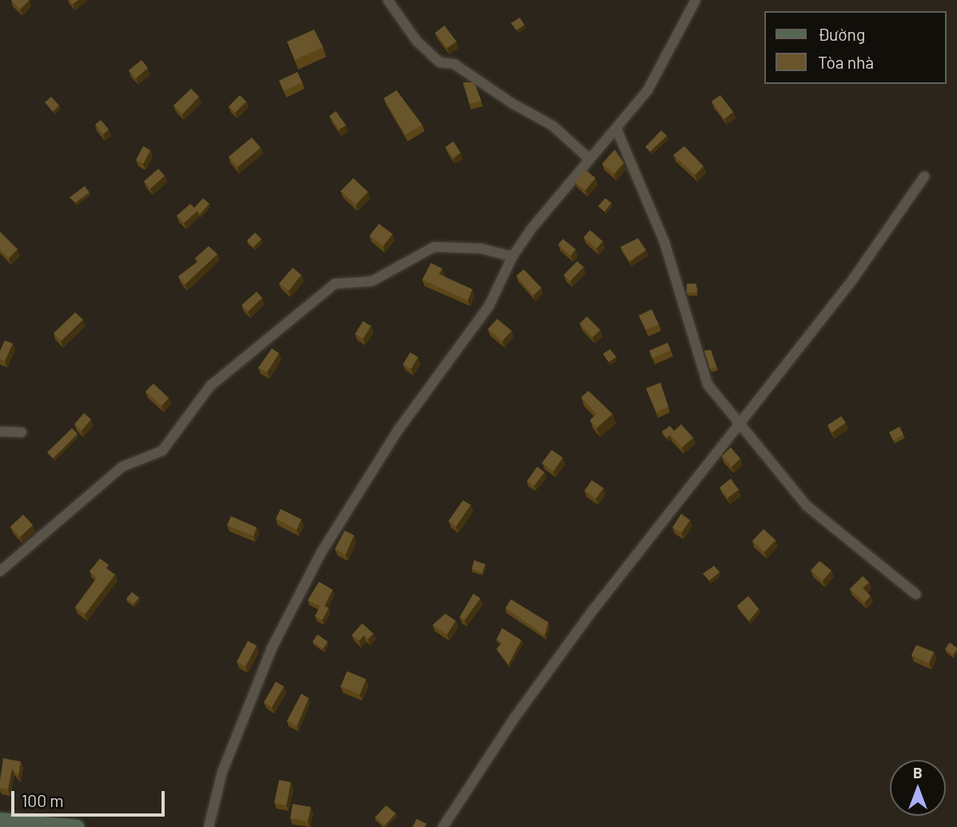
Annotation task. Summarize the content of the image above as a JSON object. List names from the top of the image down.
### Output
{
  "legend": ["Đường", "Tòa nhà"],
  "scale_bar": "100 m",
  "north": "top"
}
